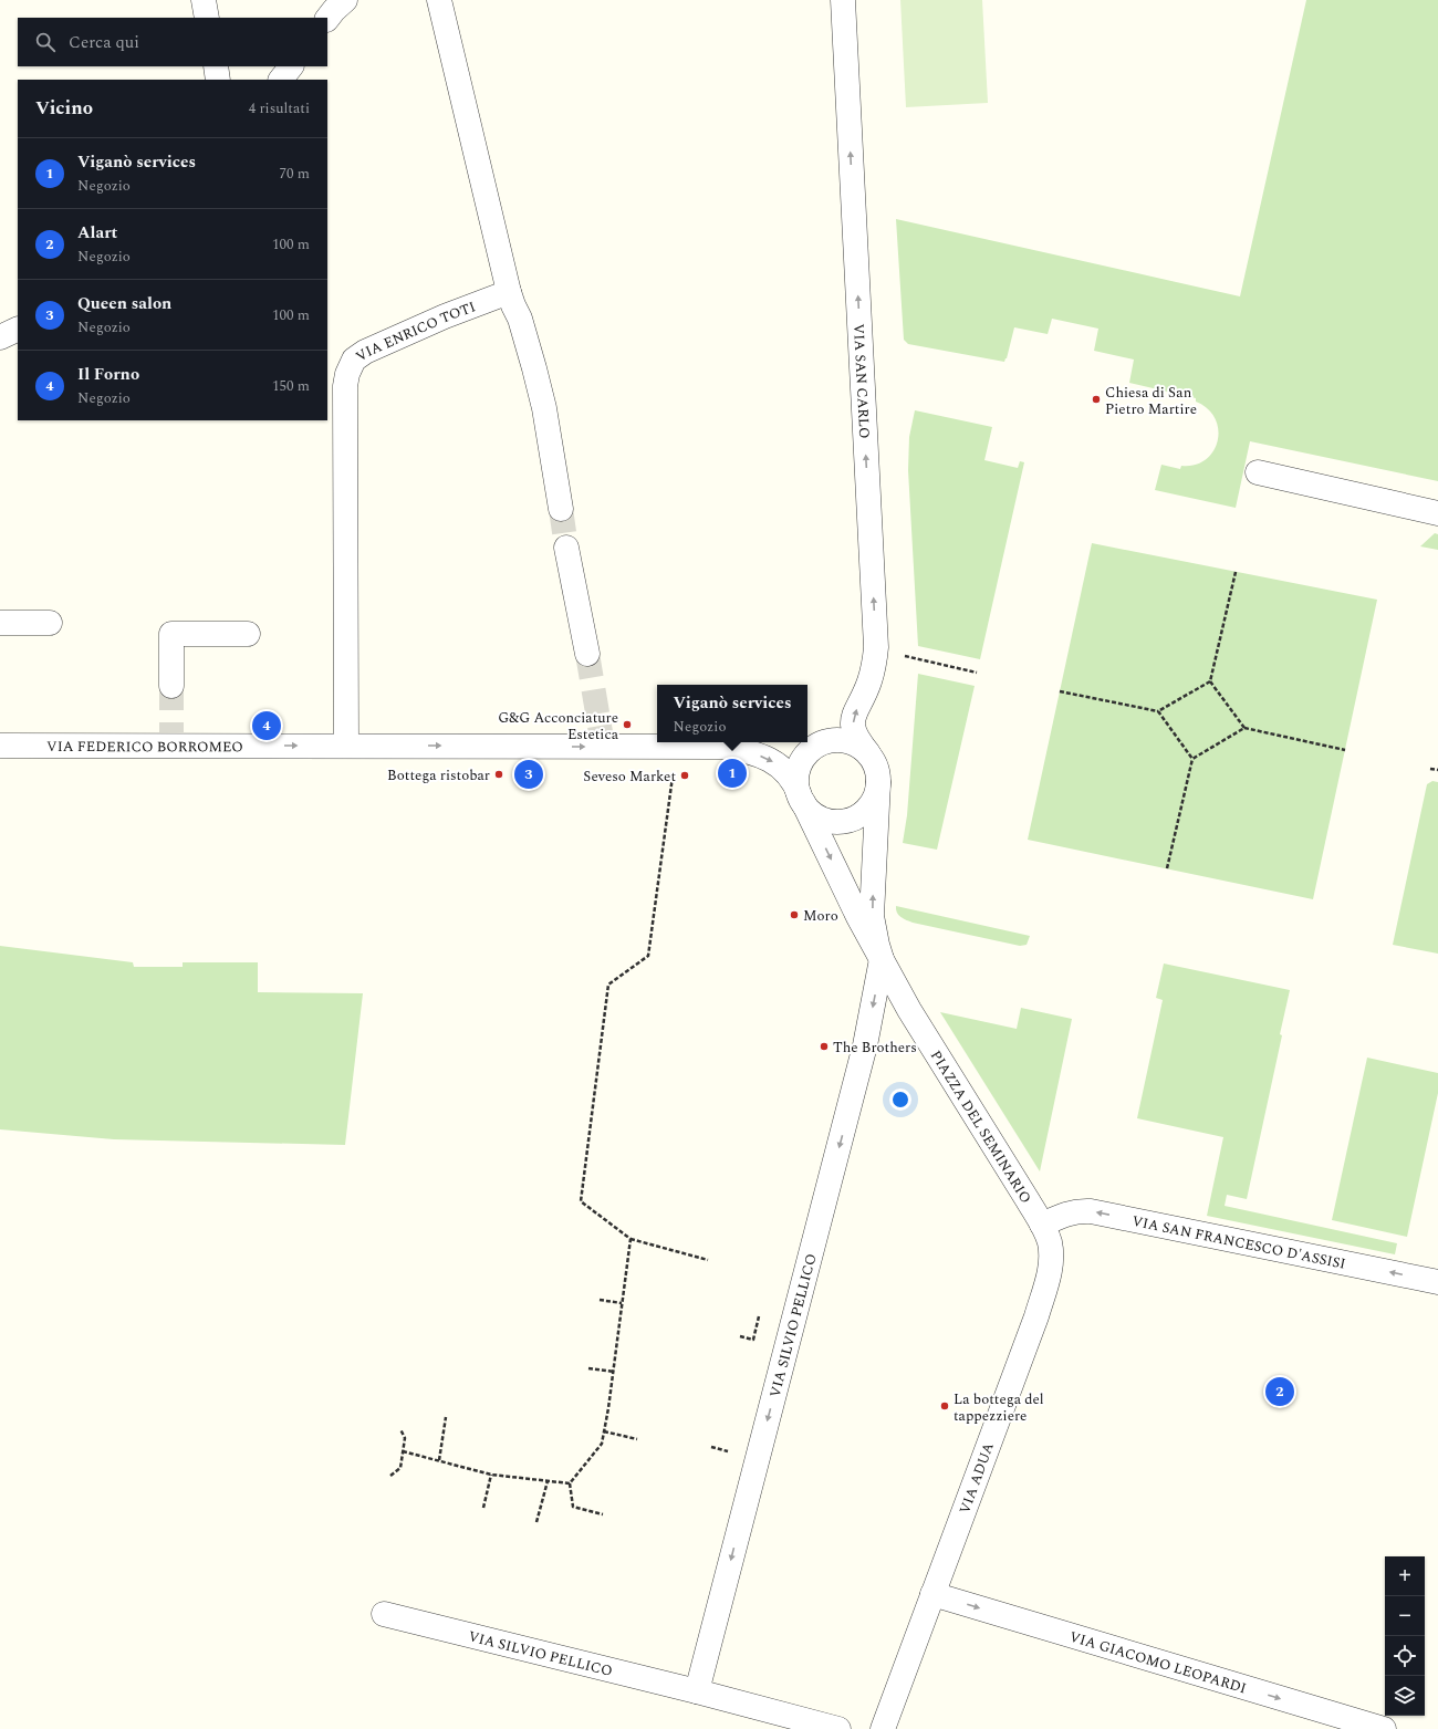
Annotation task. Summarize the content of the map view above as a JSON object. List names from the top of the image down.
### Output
{
  "streets": {
    "street": [
      "VIA ENRICO TOTI",
      "VIA SAN CARLO",
      "VIA FEDERICO BORROMEO",
      "PIAZZA DEL SEMINARIO",
      "VIA SAN FRANCESCO D'ASSISI",
      "VIA SILVIO PELLICO",
      "VIA ADUA",
      "VIA GIACOMO LEOPARDI"
    ]
  },
  "crossings": [
    ["VIA ENRICO TOTI", "VIA FEDERICO BORROMEO"],
    ["VIA SAN CARLO", "VIA FEDERICO BORROMEO"],
    ["VIA SAN CARLO", "PIAZZA DEL SEMINARIO"],
    ["VIA FEDERICO BORROMEO", "PIAZZA DEL SEMINARIO"],
    ["PIAZZA DEL SEMINARIO", "VIA SAN FRANCESCO D'ASSISI"],
    ["PIAZZA DEL SEMINARIO", "VIA SILVIO PELLICO"],
    ["PIAZZA DEL SEMINARIO", "VIA ADUA"],
    ["VIA SAN FRANCESCO D'ASSISI", "VIA ADUA"],
    ["VIA ADUA", "VIA GIACOMO LEOPARDI"]
  ],
  "one_way": [
    "VIA SAN CARLO",
    "VIA FEDERICO BORROMEO",
    "VIA SAN FRANCESCO D'ASSISI",
    "VIA SILVIO PELLICO",
    "VIA GIACOMO LEOPARDI"
  ],
  "places": [
    "Chiesa di San Pietro Martire",
    "G&G Acconciature Estetica",
    "Bottega ristobar",
    "Seveso Market",
    "Moro",
    "The Brothers",
    "La bottega del tappezziere"
  ],
  "page": {
    "search": "Cerca qui",
    "heading": ["Vicino", "4 risultati"],
    "list": [
      {
        "mark": "1",
        "name": "Viganò services",
        "note": "Negozio",
        "value": "70 m"
      },
      {
        "mark": "2",
        "name": "Alart",
        "note": "Negozio",
        "value": "100 m"
      },
      {
        "mark": "3",
        "name": "Queen salon",
        "note": "Negozio",
        "value": "100 m"
      },
      {
        "mark": "4",
        "name": "Il Forno",
        "note": "Negozio",
        "value": "150 m"
      }
    ],
    "popup": ["Viganò services", "Negozio"],
    "pins": [
      "4",
      "1",
      "3",
      "2"
    ],
    "map_buttons": ["+", "−"]
  }
}
